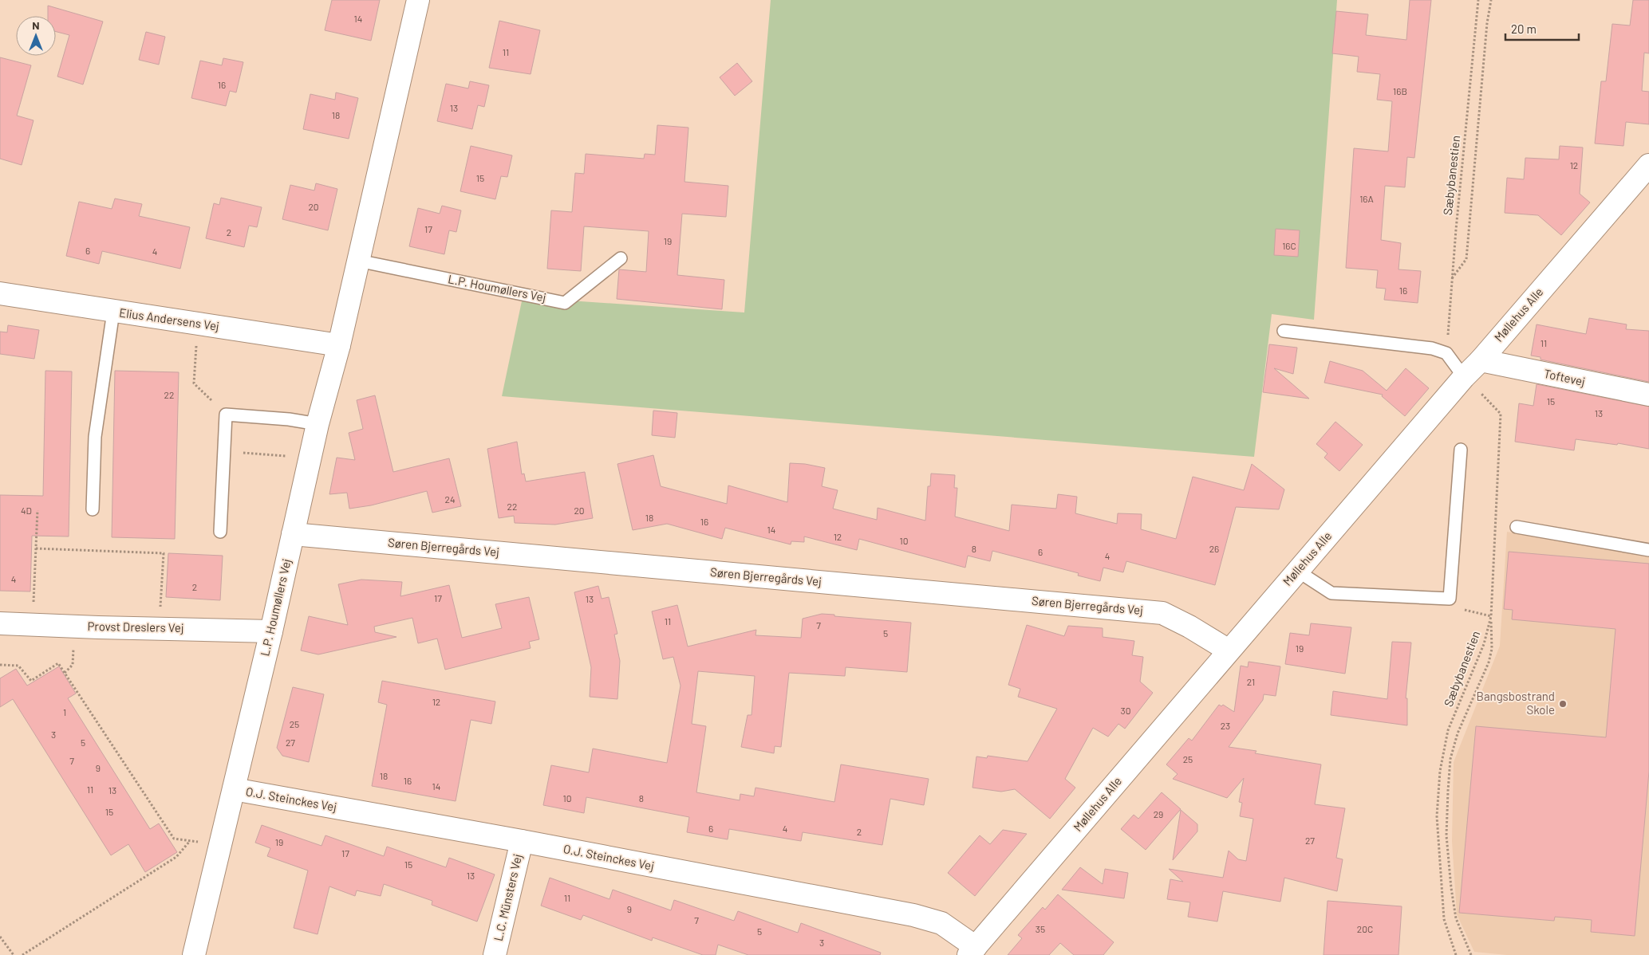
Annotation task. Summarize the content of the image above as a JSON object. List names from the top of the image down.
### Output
{
  "streets": {
    "street": [
      "L.P. Houmøllers Vej",
      "Møllehus Alle",
      "Elius Andersens Vej",
      "Toftevej",
      "Søren Bjerregårds Vej",
      "Provst Dreslers Vej",
      "O.J. Steinckes Vej",
      "L.C. Münsters Vej"
    ],
    "path": ["Sæbybanestien"]
  },
  "crossings": [
    ["Sæbybanestien", "Møllehus Alle"],
    ["L.P. Houmøllers Vej", "Elius Andersens Vej"],
    ["L.P. Houmøllers Vej", "Søren Bjerregårds Vej"],
    ["L.P. Houmøllers Vej", "Provst Dreslers Vej"],
    ["L.P. Houmøllers Vej", "O.J. Steinckes Vej"],
    ["Møllehus Alle", "Toftevej"],
    ["Møllehus Alle", "Søren Bjerregårds Vej"],
    ["Møllehus Alle", "O.J. Steinckes Vej"],
    ["O.J. Steinckes Vej", "L.C. Münsters Vej"]
  ],
  "places": ["Bangsbostrand Skole"],
  "house_numbers": [
    "14",
    "11",
    "16",
    "16B",
    "13",
    "18",
    "12",
    "15",
    "16A",
    "20",
    "17",
    "2",
    "19",
    "16C",
    "6",
    "4",
    "16",
    "11",
    "22",
    "15",
    "13",
    "24",
    "22",
    "4D",
    "20",
    "18",
    "16",
    "14",
    "12",
    "10",
    "8",
    "26",
    "6",
    "4",
    "4",
    "2",
    "17",
    "13",
    "11",
    "7",
    "5",
    "19",
    "21",
    "12",
    "30",
    "1",
    "25",
    "23",
    "3",
    "5",
    "27",
    "25",
    "7",
    "9",
    "18",
    "16",
    "14",
    "11",
    "13",
    "10",
    "8",
    "15",
    "29",
    "6",
    "4",
    "2",
    "27",
    "19",
    "17",
    "15",
    "13",
    "11",
    "9",
    "7",
    "35",
    "20C",
    "5",
    "3"
  ],
  "scale_bar": "20 m",
  "north": "top"
}
